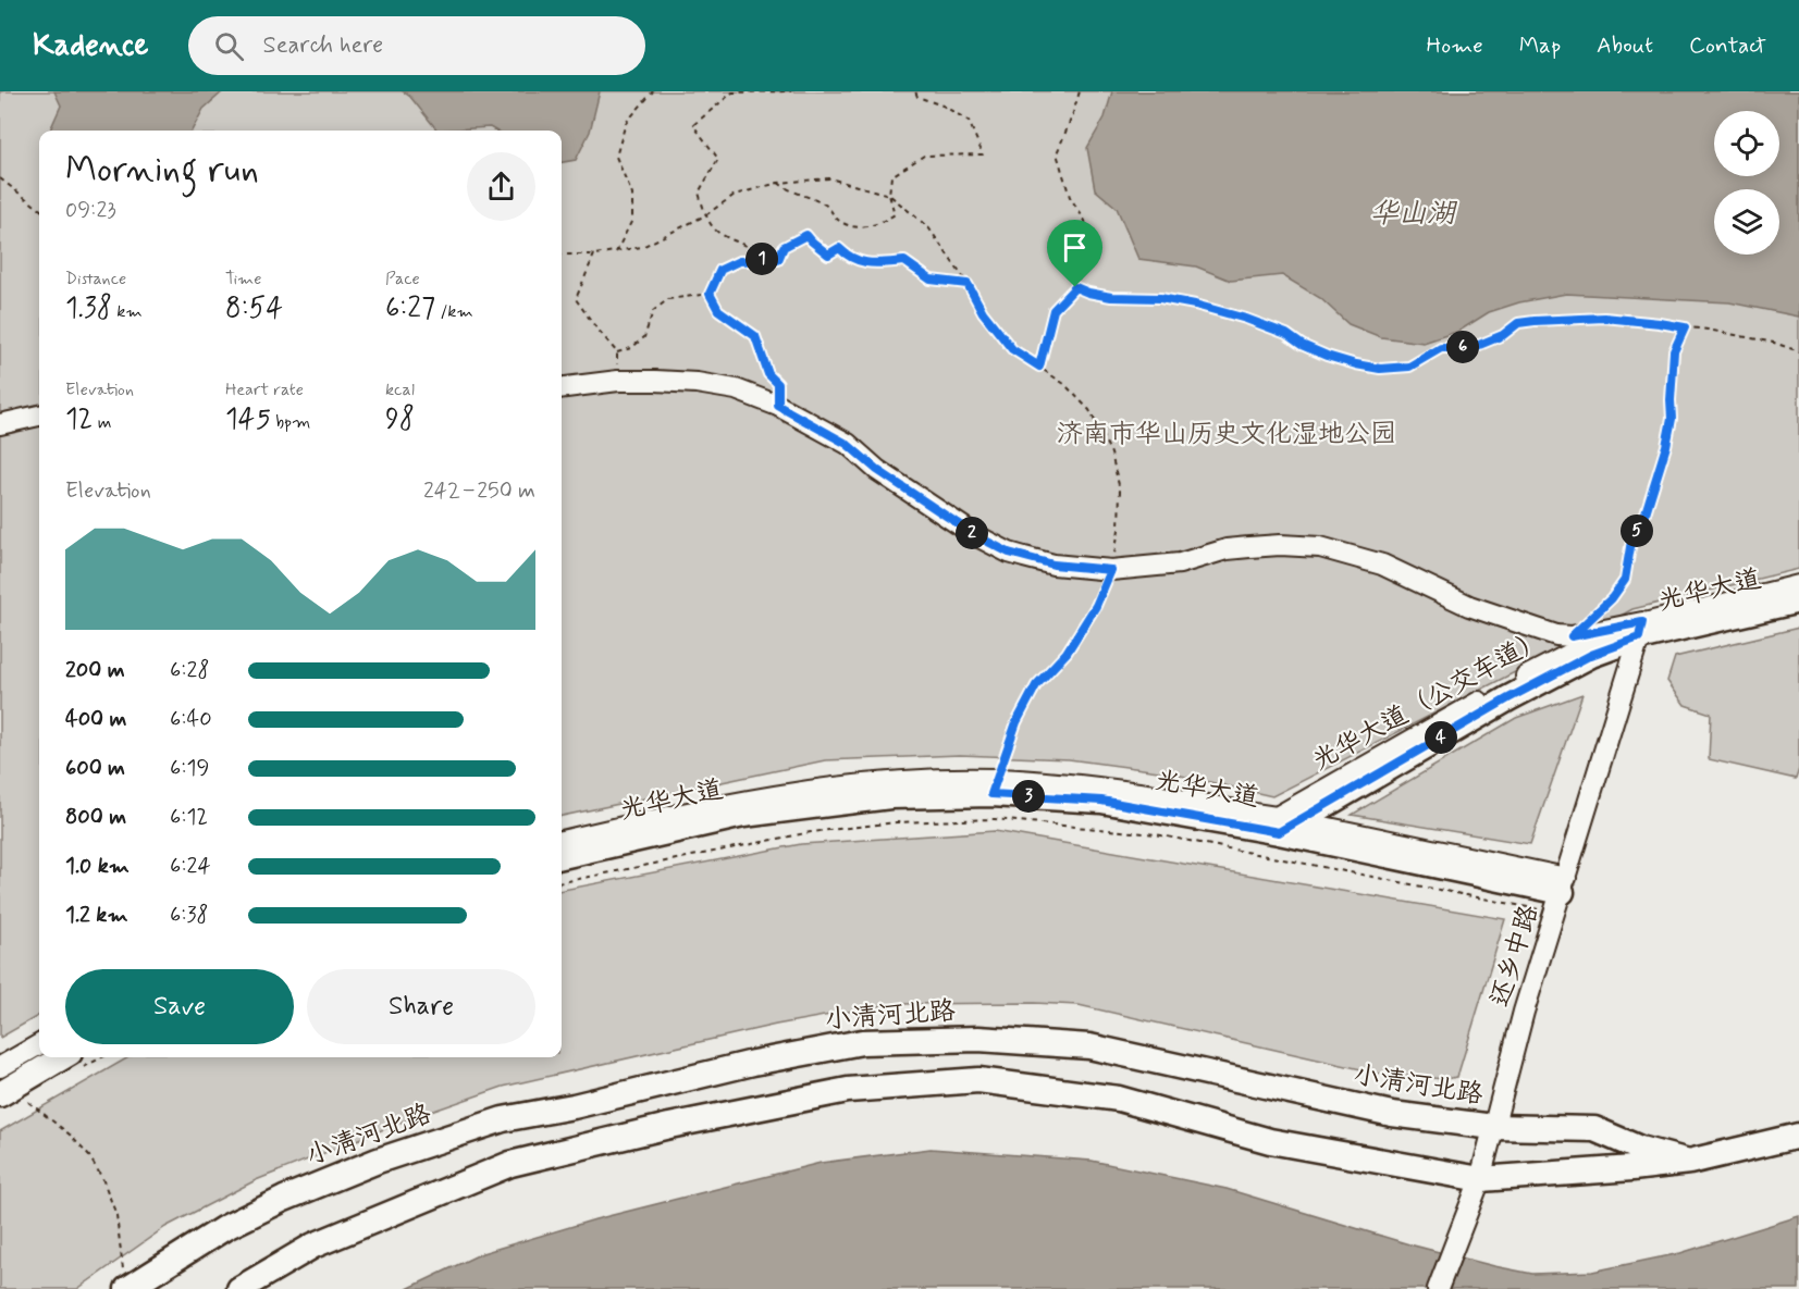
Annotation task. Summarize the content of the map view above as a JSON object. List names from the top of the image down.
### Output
{
  "streets": {
    "main road": ["光华大道", "小清河北路"],
    "street": ["还乡中路"]
  },
  "crossings": [
    ["光华大道", "还乡中路"],
    ["还乡中路", "小清河北路"]
  ],
  "water": ["华山湖"],
  "parks": ["济南市华山历史文化湿地公园"],
  "page": {
    "header": "Kadence",
    "search": "Search here",
    "nav": [
      "Home",
      "Map",
      "About",
      "Contact"
    ],
    "heading": ["Morning run", "09:23"],
    "stats": [
      ["Distance", "1.38 km"],
      ["Time", "8:54"],
      ["Pace", "6:27 /km"],
      ["Elevation", "12 m"],
      ["Heart rate", "145 bpm"],
      ["kcal", "98"]
    ],
    "pins": [
      "1",
      "6",
      "5",
      "2",
      "4",
      "3"
    ],
    "chart": ["Elevation", "242–250 m"],
    "list": [
      {
        "name": "200 m",
        "note": "6:28"
      },
      {
        "name": "400 m",
        "note": "6:40"
      },
      {
        "name": "600 m",
        "note": "6:19"
      },
      {
        "name": "800 m",
        "note": "6:12"
      },
      {
        "name": "1.0 km",
        "note": "6:24"
      },
      {
        "name": "1.2 km",
        "note": "6:38"
      }
    ],
    "buttons": ["Save", "Share"]
  }
}
